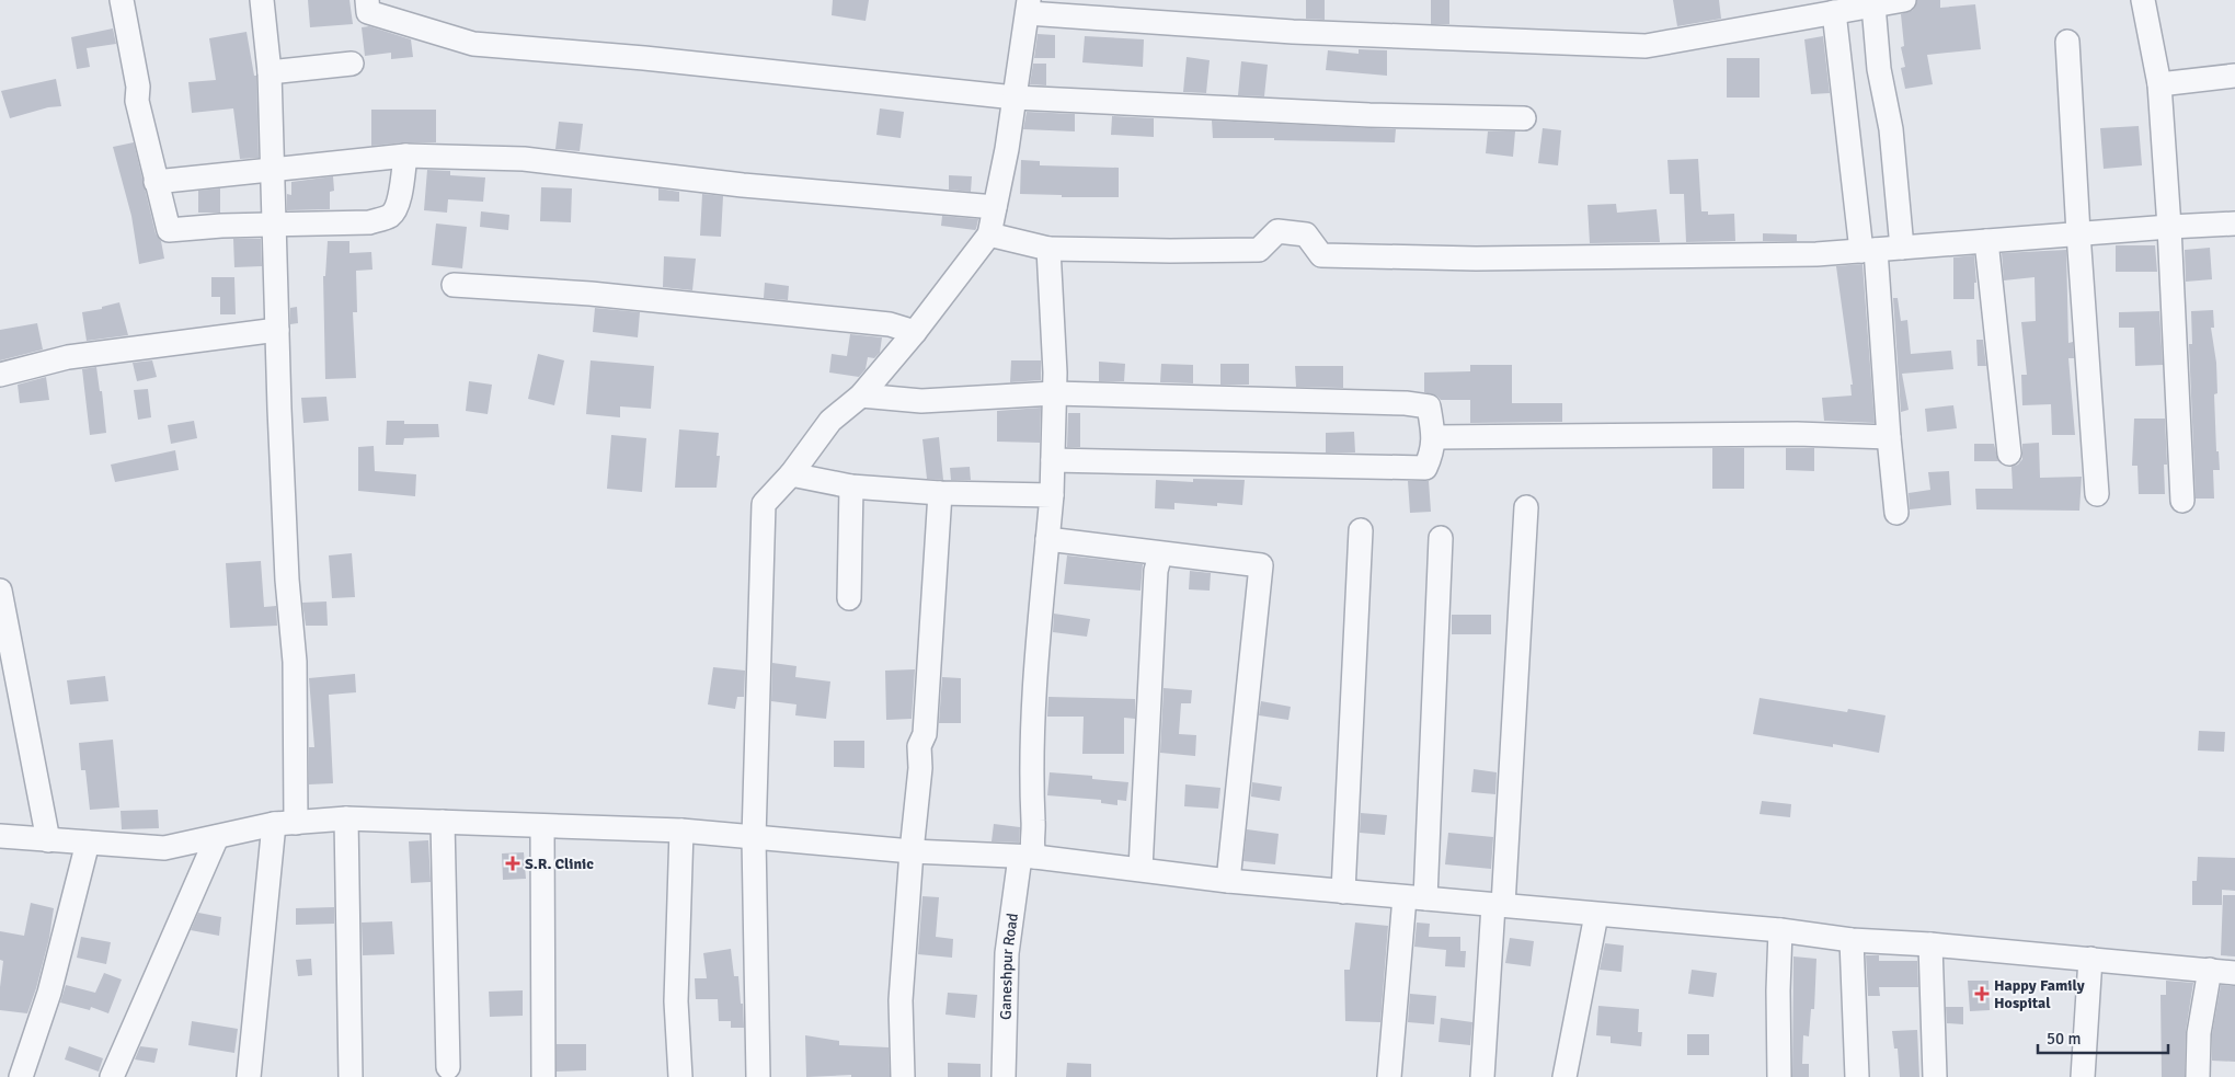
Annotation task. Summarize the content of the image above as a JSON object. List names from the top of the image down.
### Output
{
  "streets": {
    "street": ["Ganeshpur Road"]
  },
  "places": {
    "health": ["S.R. Clinic", "Happy Family Hospital"]
  },
  "scale_bar": "50 m"
}
